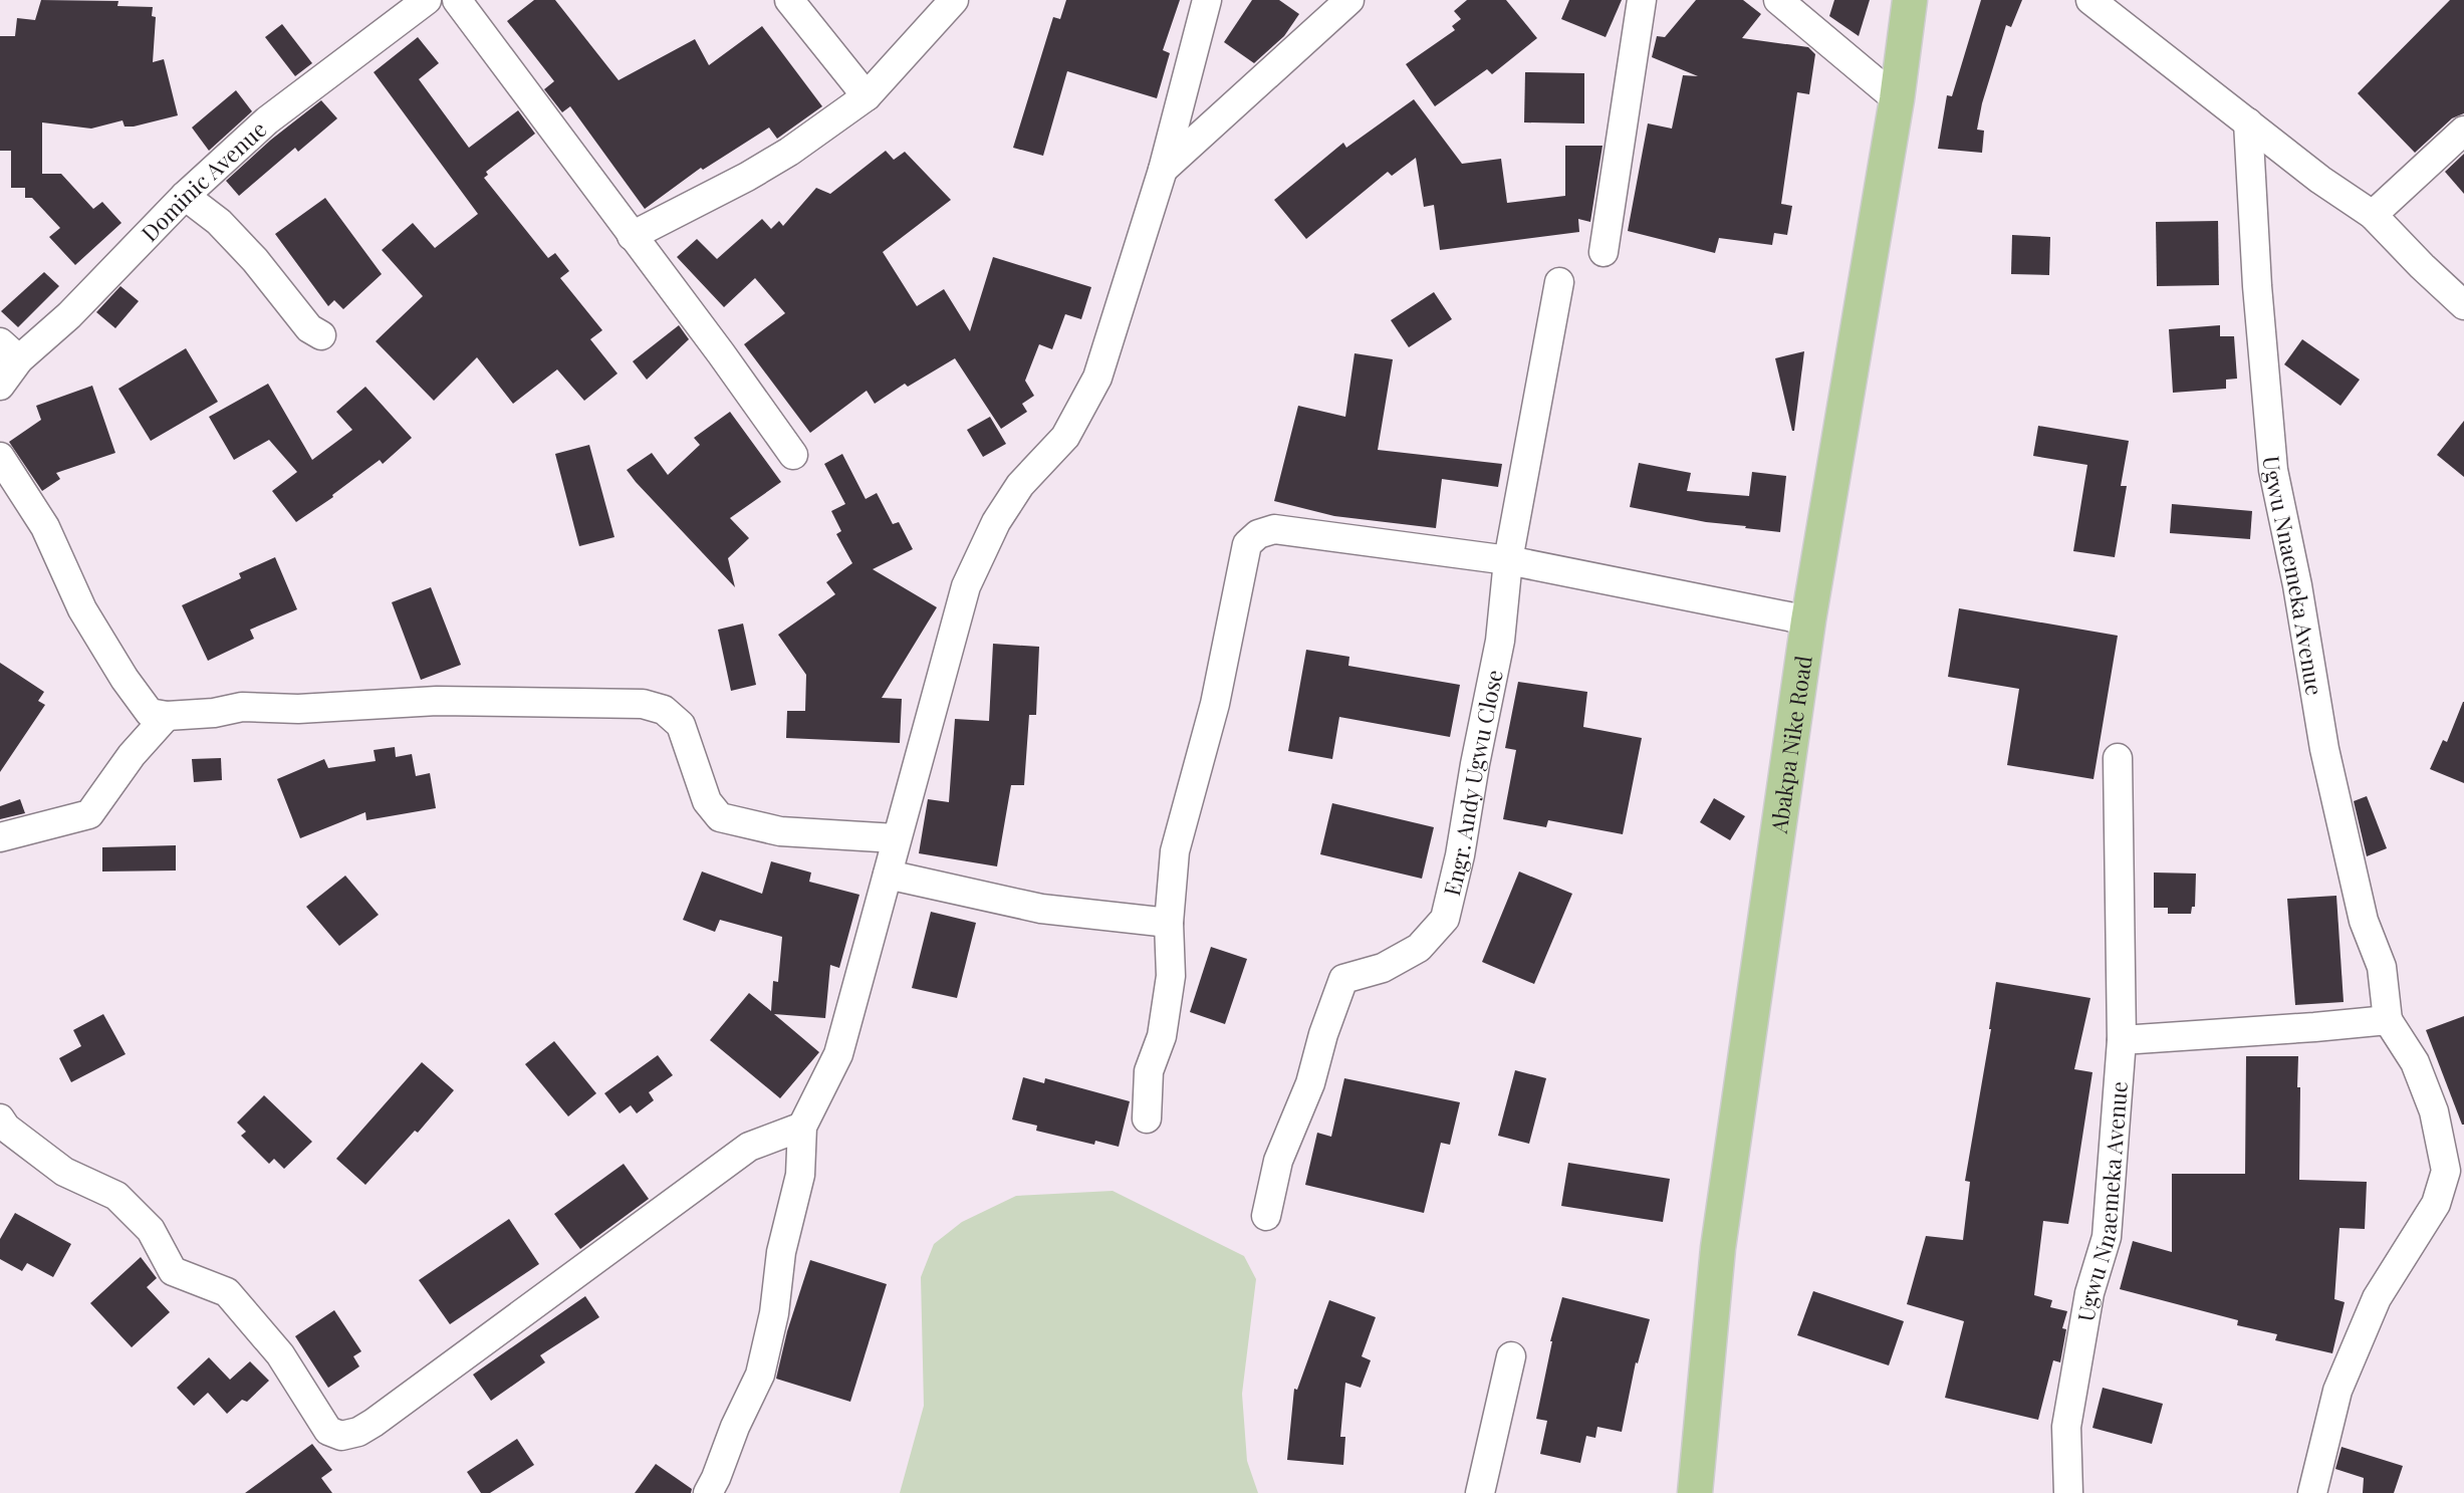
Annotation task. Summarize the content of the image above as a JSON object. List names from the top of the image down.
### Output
{
  "streets": {
    "main road": ["Abakpa Nike Road"],
    "street": ["Dominic Avenue", "Ugwu Nnaemeka Avenue", "Engr. Andy Ugwu Close"]
  }
}
